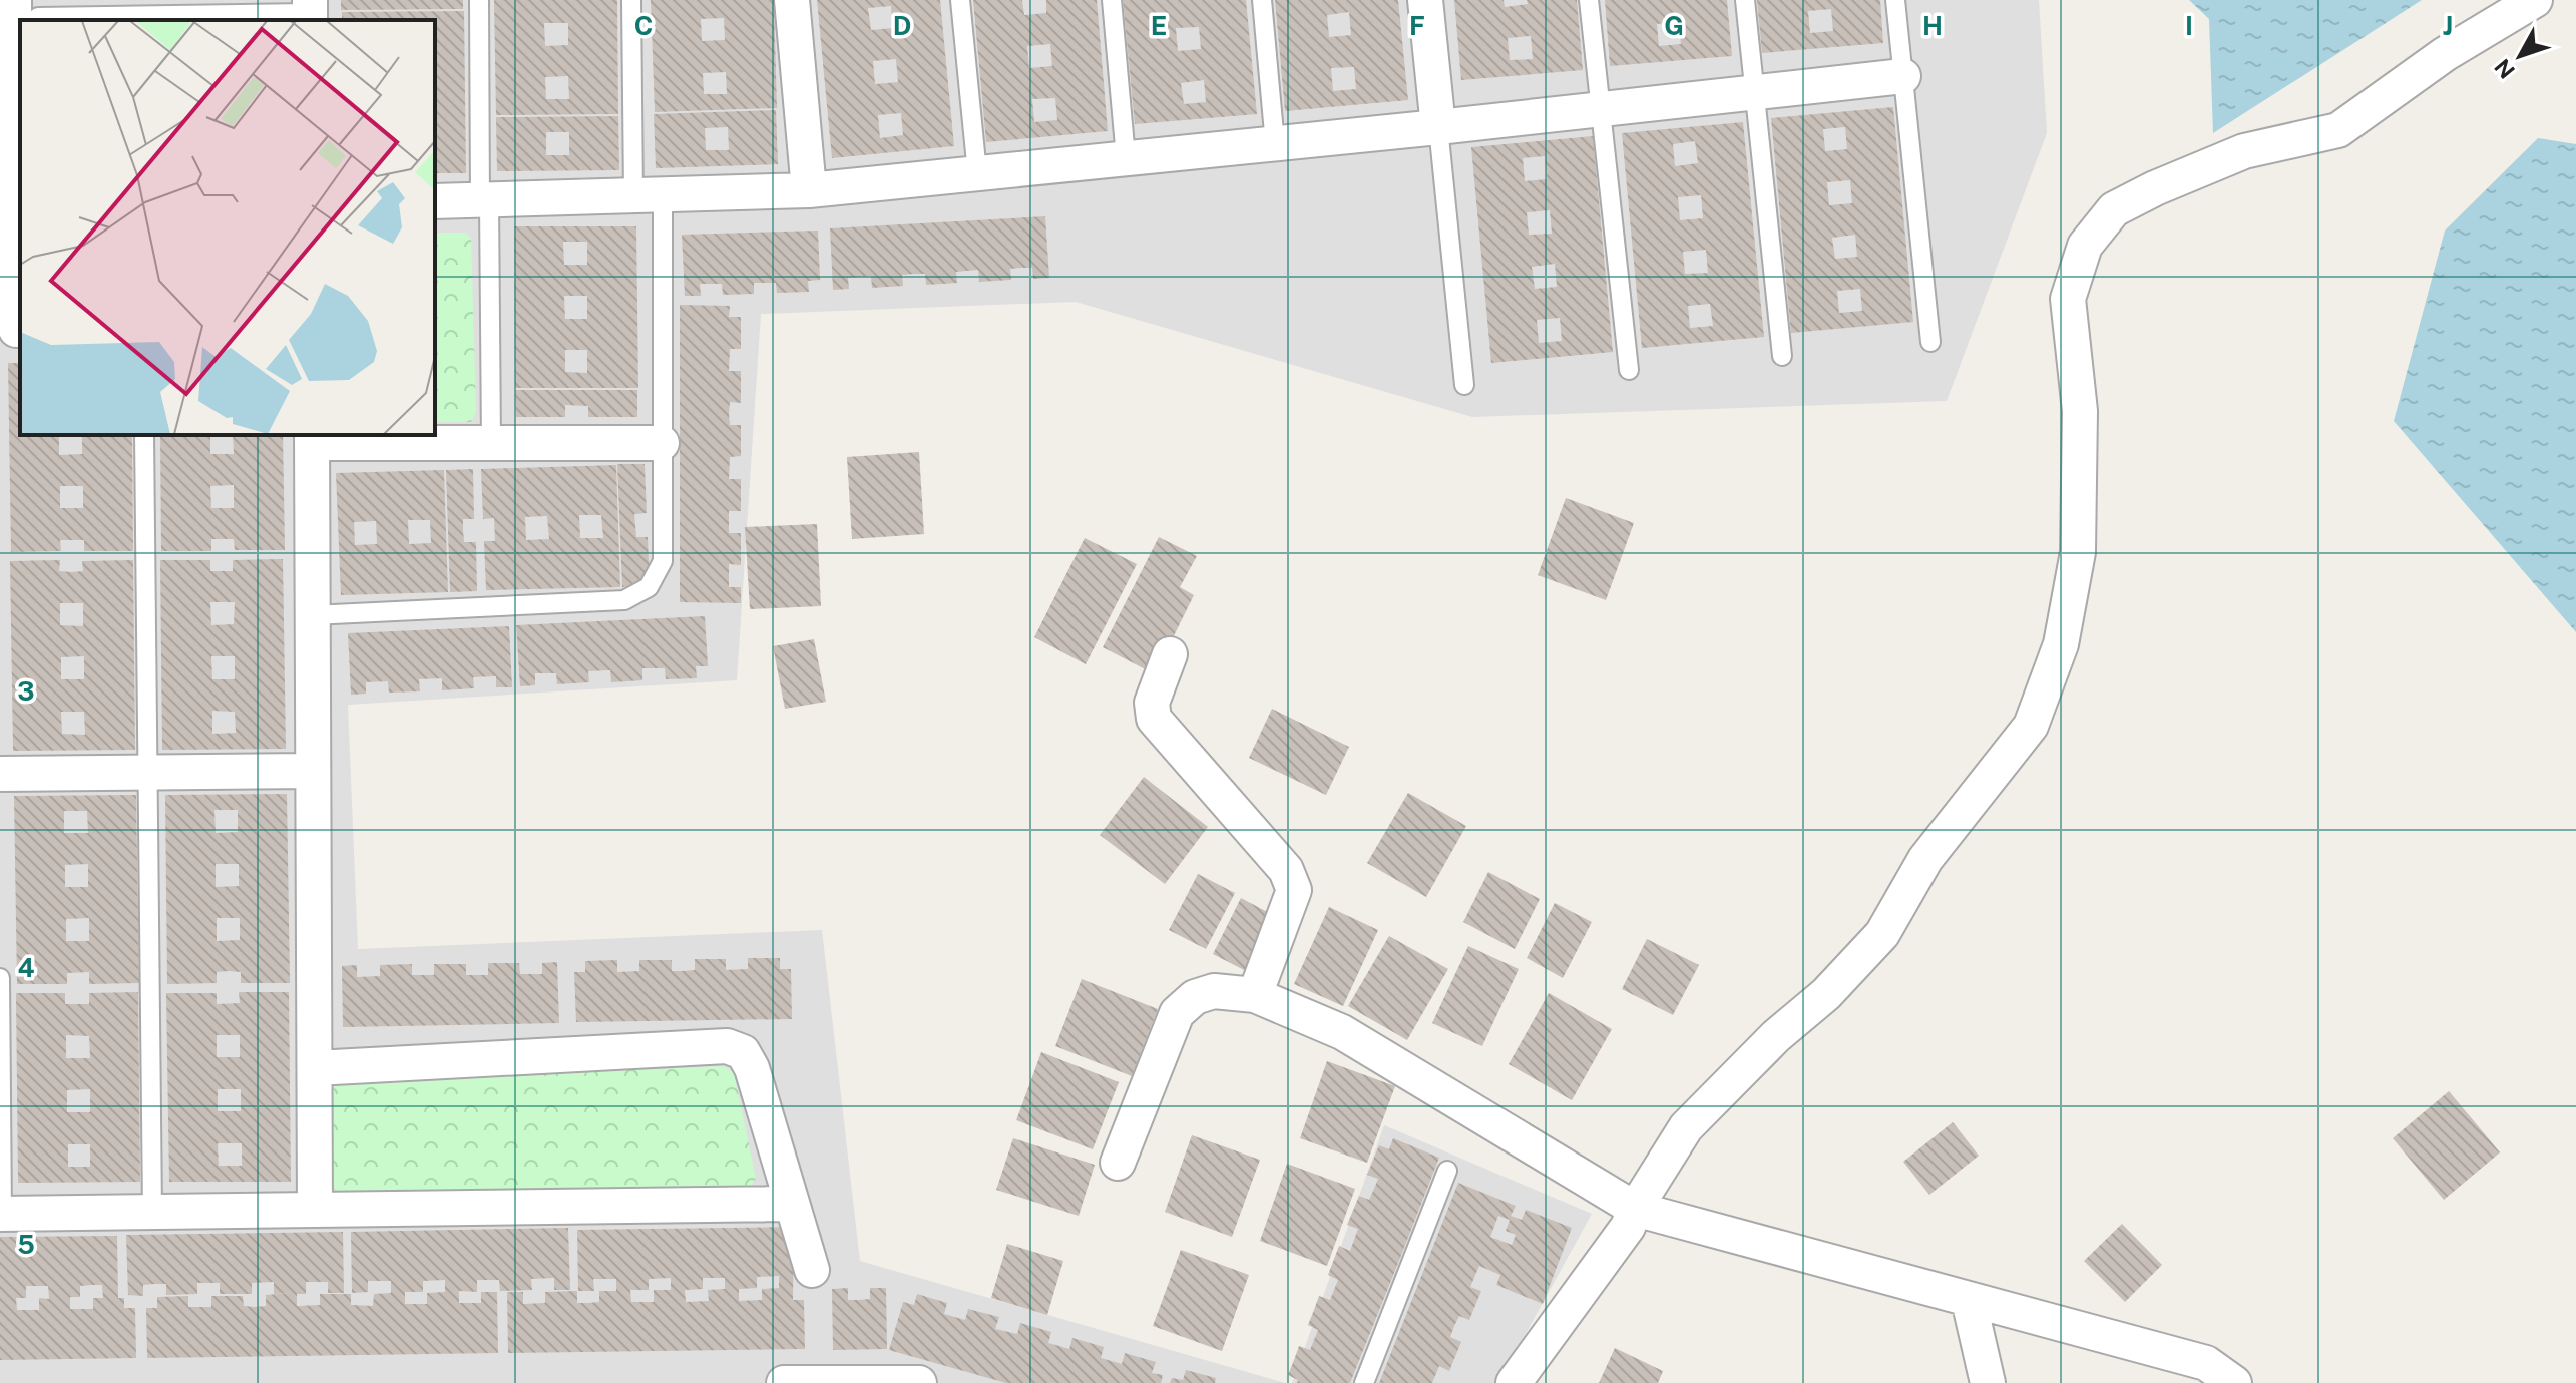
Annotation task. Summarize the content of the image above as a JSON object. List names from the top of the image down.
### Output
{
  "north": "bottom left",
  "grid": {
    "columns": [
      "C",
      "D",
      "E",
      "F",
      "G",
      "H",
      "I",
      "J"
    ],
    "rows": ["3", "4", "5"]
  }
}
